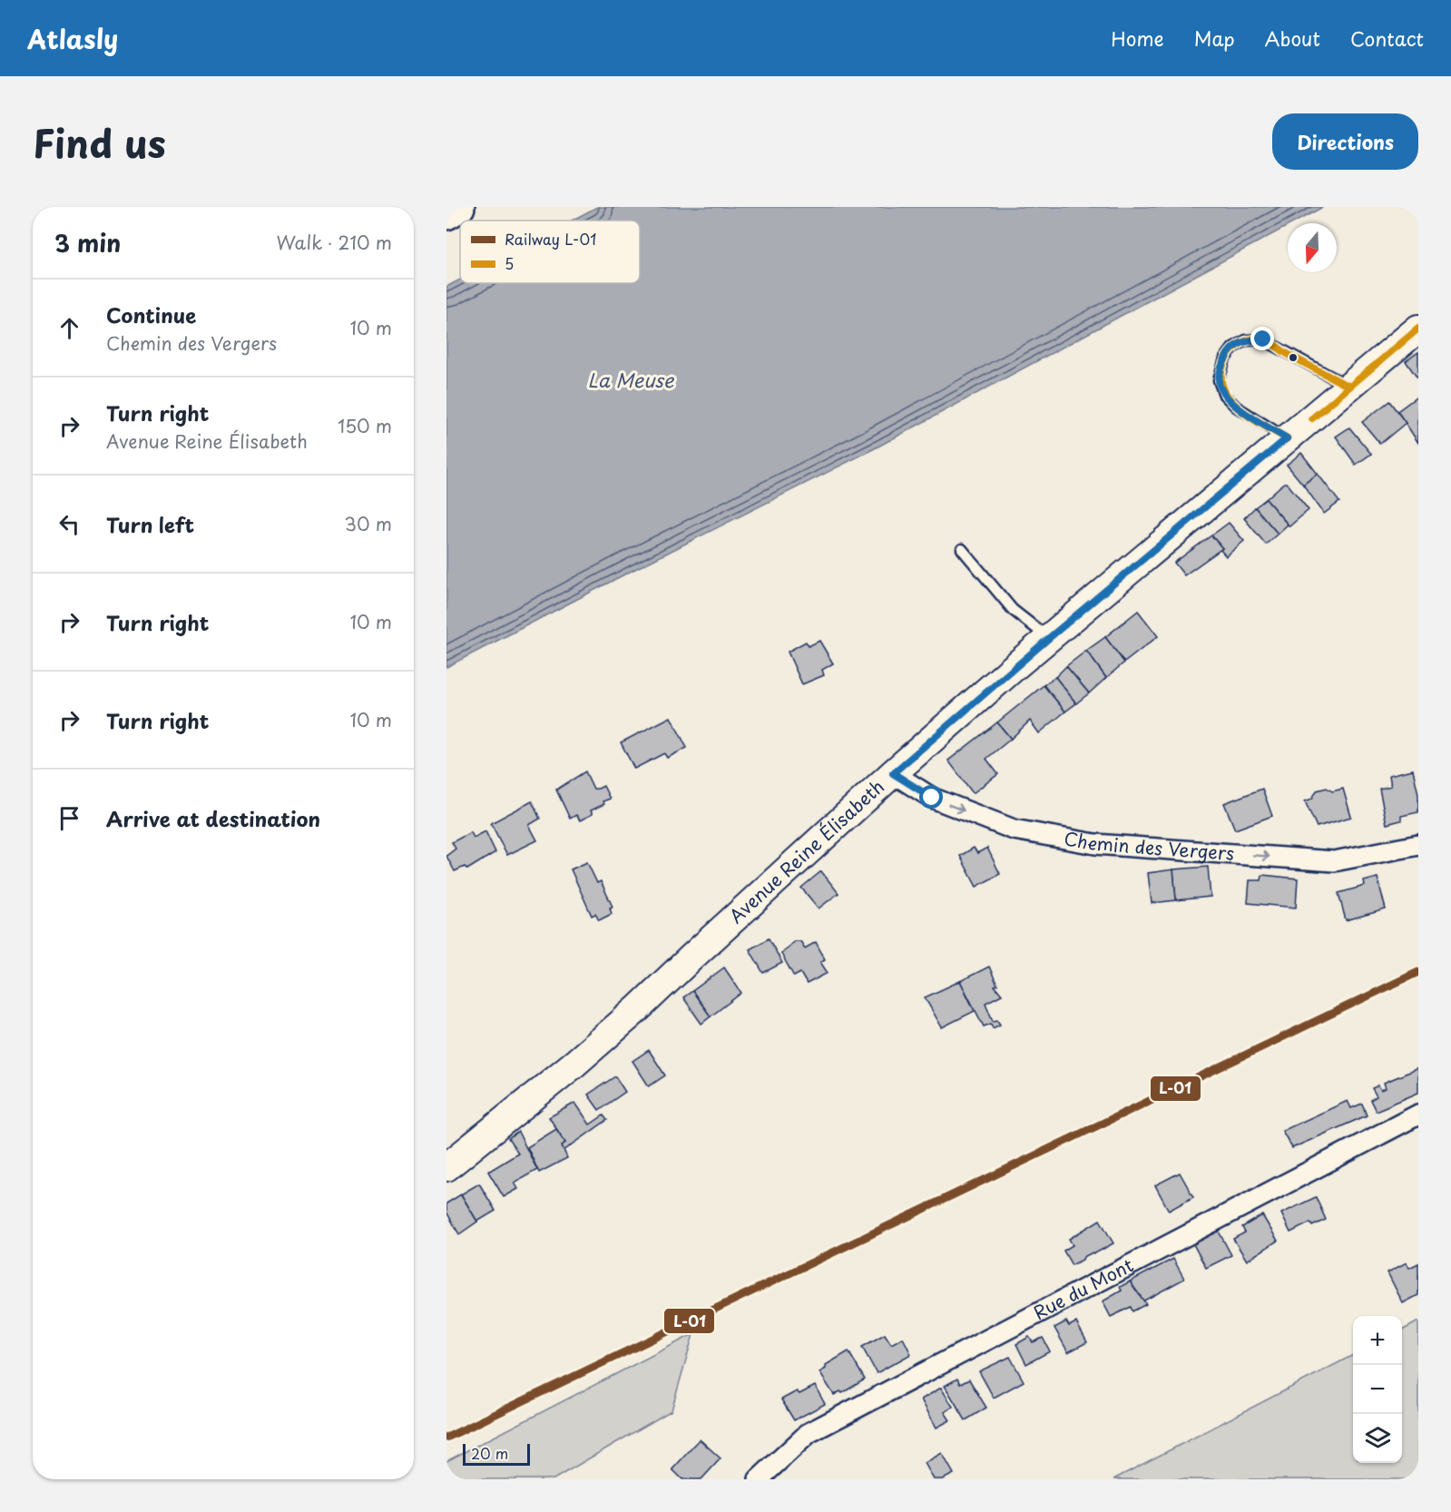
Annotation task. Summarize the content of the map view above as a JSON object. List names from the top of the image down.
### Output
{
  "streets": {
    "main road": ["Avenue Reine Élisabeth"],
    "street": ["Chemin des Vergers", "Rue du Mont"]
  },
  "crossings": [
    ["Chemin des Vergers", "Avenue Reine Élisabeth"]
  ],
  "one_way": ["Chemin des Vergers"],
  "water": ["La Meuse"],
  "lines": ["transit line 5", "rail line L-01"],
  "legend": ["Railway L-01", "5"],
  "scale_bar": "20 m",
  "north": "bottom",
  "page": {
    "header": "Atlasly",
    "nav": [
      "Home",
      "Map",
      "About",
      "Contact"
    ],
    "title": "Find us",
    "buttons": "Directions",
    "heading": ["3 min", "Walk · 210 m"],
    "list": [
      ["Continue", "Chemin des Vergers", "10 m"],
      ["Turn right", "Avenue Reine Élisabeth", "150 m"],
      ["Turn left", "30 m"],
      ["Turn right", "10 m"],
      ["Turn right", "10 m"],
      "Arrive at destination"
    ],
    "map_buttons": ["+", "−"],
    "scale": "20 m"
  }
}
